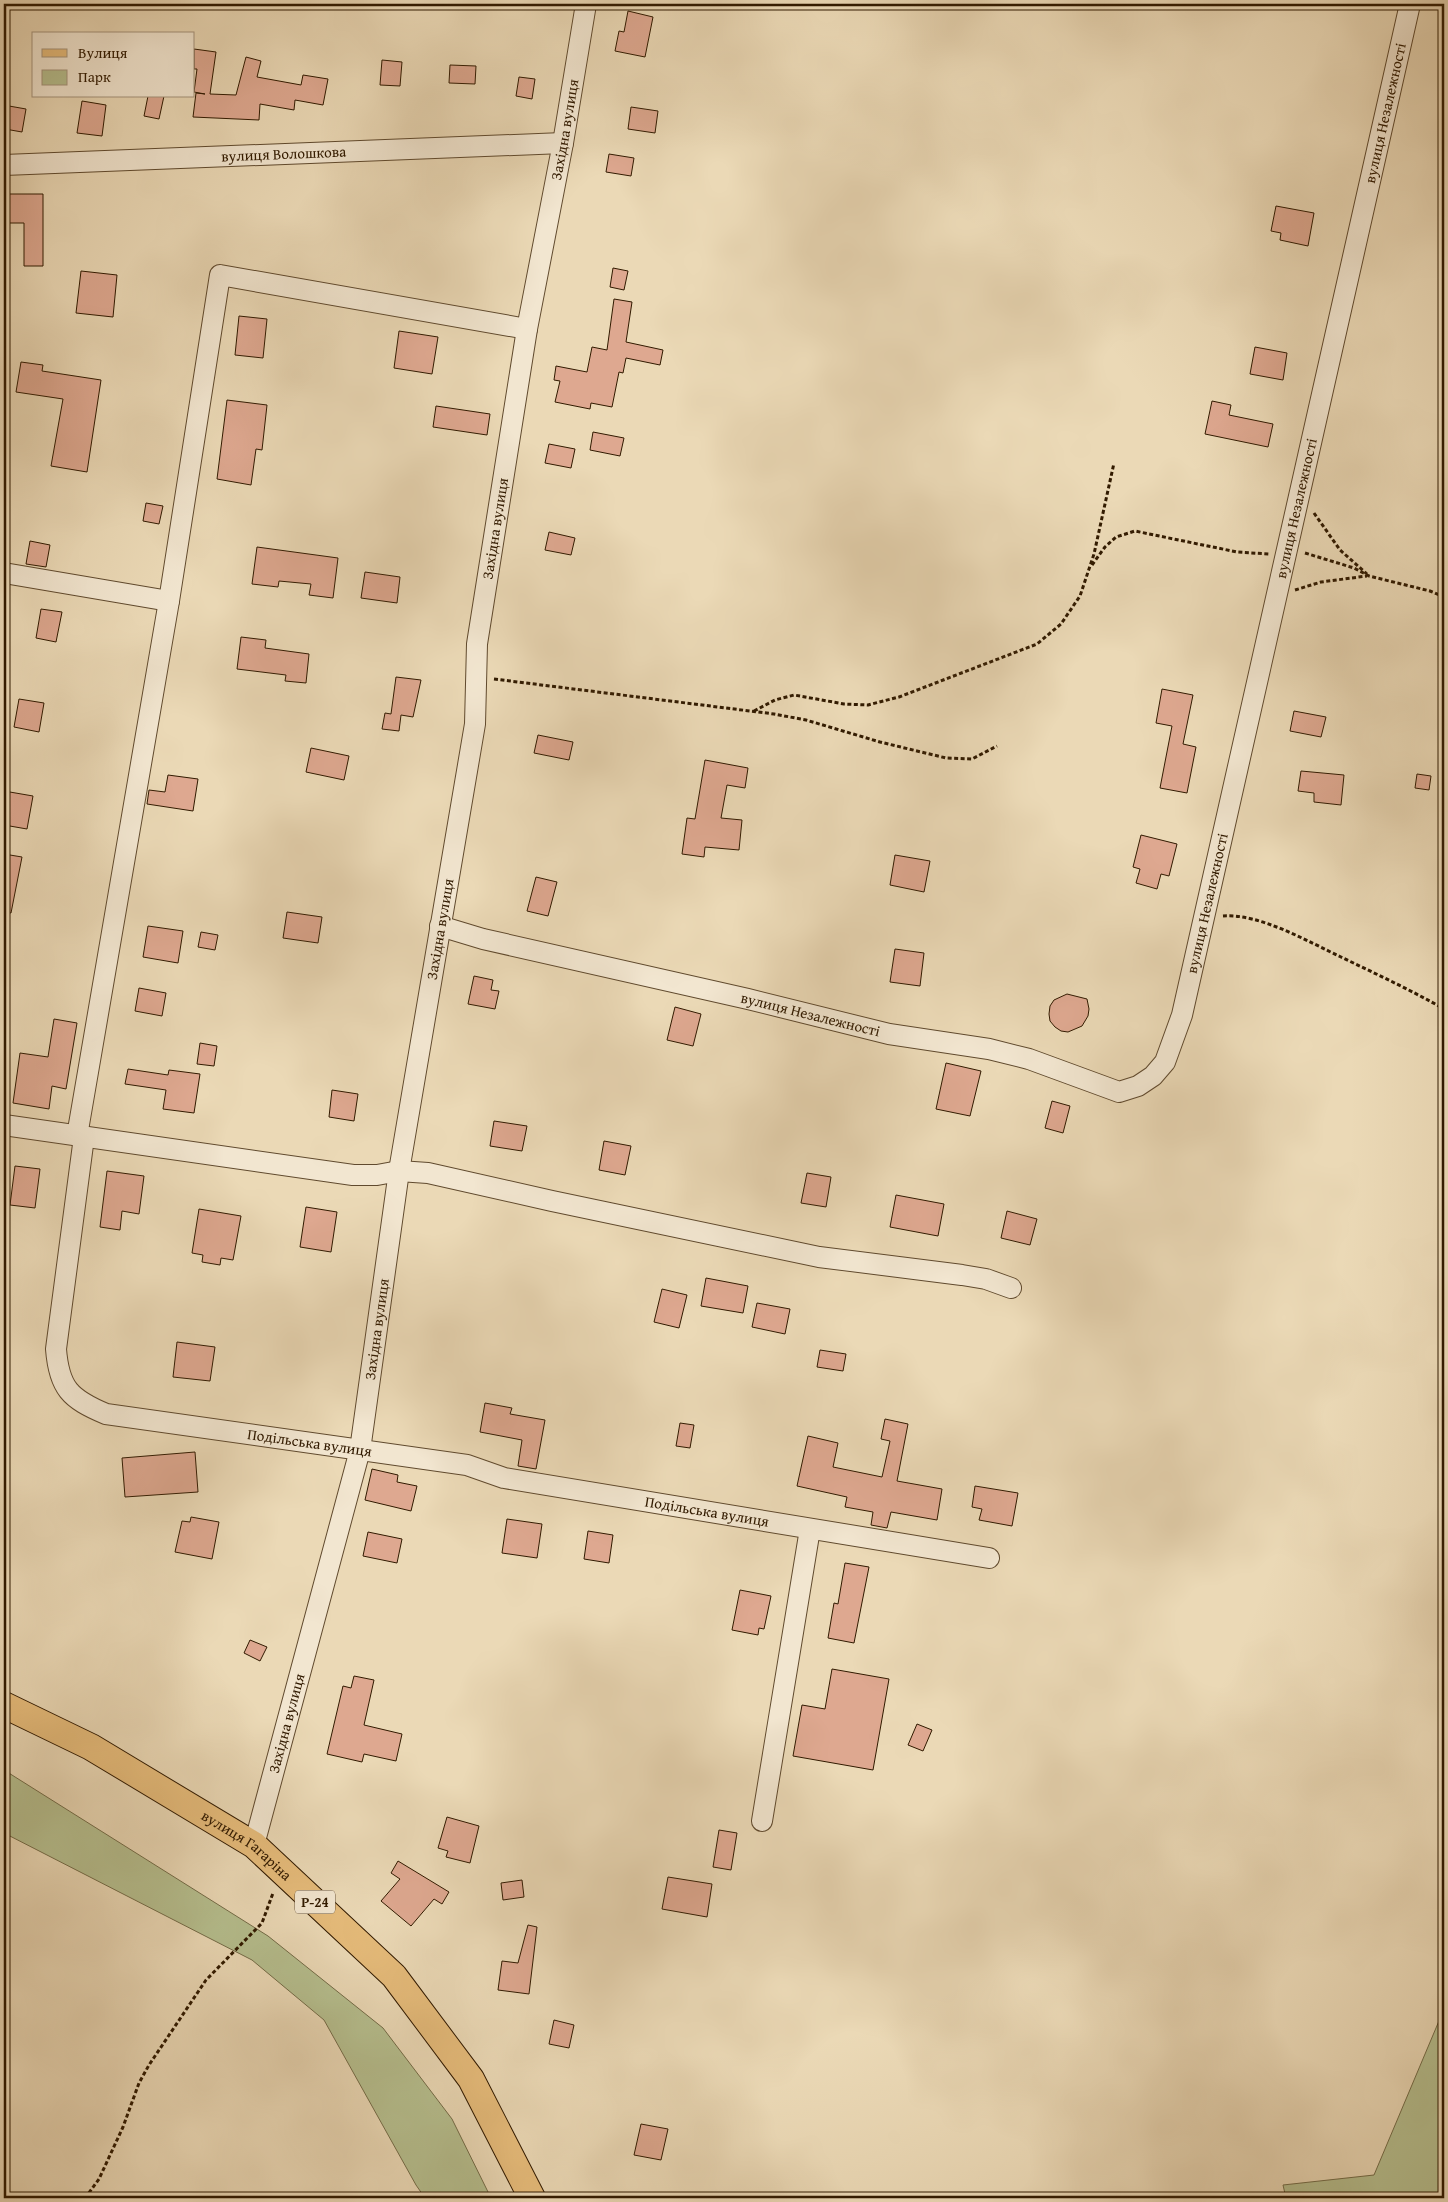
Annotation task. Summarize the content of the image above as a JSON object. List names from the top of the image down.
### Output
{
  "streets": {
    "main road": ["вулиця Гагаріна", "Р-24"],
    "street": [
      "вулиця Незалежності",
      "Західна вулиця",
      "вулиця Волошкова",
      "Подільська вулиця"
    ]
  },
  "crossings": [
    ["вулиця Незалежності", "Західна вулиця"],
    ["Західна вулиця", "вулиця Волошкова"],
    ["Західна вулиця", "Подільська вулиця"],
    ["Західна вулиця", "вулиця Гагаріна"]
  ],
  "legend": ["Вулиця", "Парк"]
}
